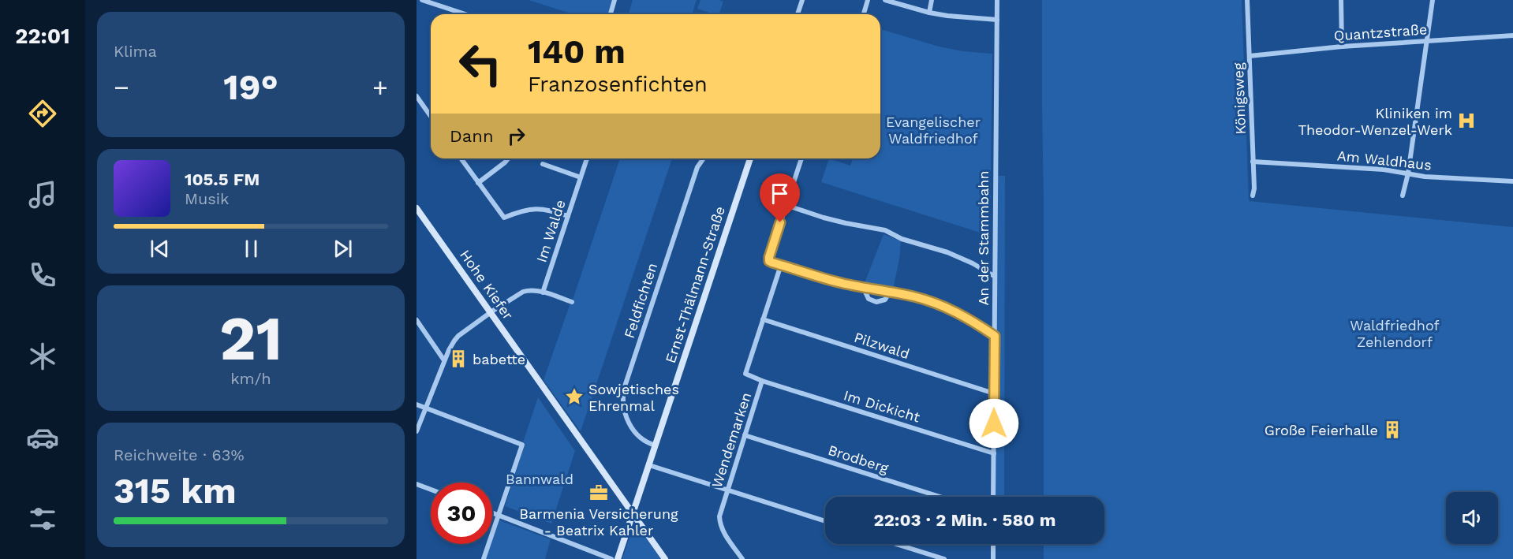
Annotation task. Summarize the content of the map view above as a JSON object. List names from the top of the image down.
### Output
{
  "streets": {
    "street": [
      "Quantzstraße",
      "Königsweg",
      "Am Waldhaus",
      "Im Walde",
      "An der Stammbahn",
      "Hohe Kiefer",
      "Ernst-Thälmann-Straße",
      "Feldfichten",
      "Pilzwald",
      "Im Dickicht",
      "Wendemarken",
      "Brodberg"
    ]
  },
  "crossings": [
    ["Quantzstraße", "Königsweg"],
    ["Königsweg", "Am Waldhaus"],
    ["An der Stammbahn", "Pilzwald"],
    ["An der Stammbahn", "Im Dickicht"],
    ["Hohe Kiefer", "Ernst-Thälmann-Straße"],
    ["Ernst-Thälmann-Straße", "Feldfichten"],
    ["Pilzwald", "Wendemarken"],
    ["Im Dickicht", "Wendemarken"],
    ["Wendemarken", "Brodberg"]
  ],
  "parks": ["Evangelischer Waldfriedhof", "Waldfriedhof Zehlendorf", "Bannwald"],
  "places": {
    "hospital": ["Kliniken im Theodor-Wenzel-Werk"],
    "building": ["babette", "Große Feierhalle"],
    "place": ["Sowjetisches Ehrenmal"],
    "office": ["Barmenia Versicherung - Beatrix Kahler"]
  },
  "page": {
    "tabs": "22:01",
    "tile": [
      "Klima",
      ["21", "km/h"],
      ["Reichweite · 63%", "315 km"]
    ],
    "turn": ["140 m", "Franzosenfichten"],
    "heat": ["−", "19°", "+"],
    "then": "Dann",
    "song": ["105.5 FM", "Musik"],
    "limit": "30",
    "trip": "22:03 · 2 Min. · 580 m"
  }
}
